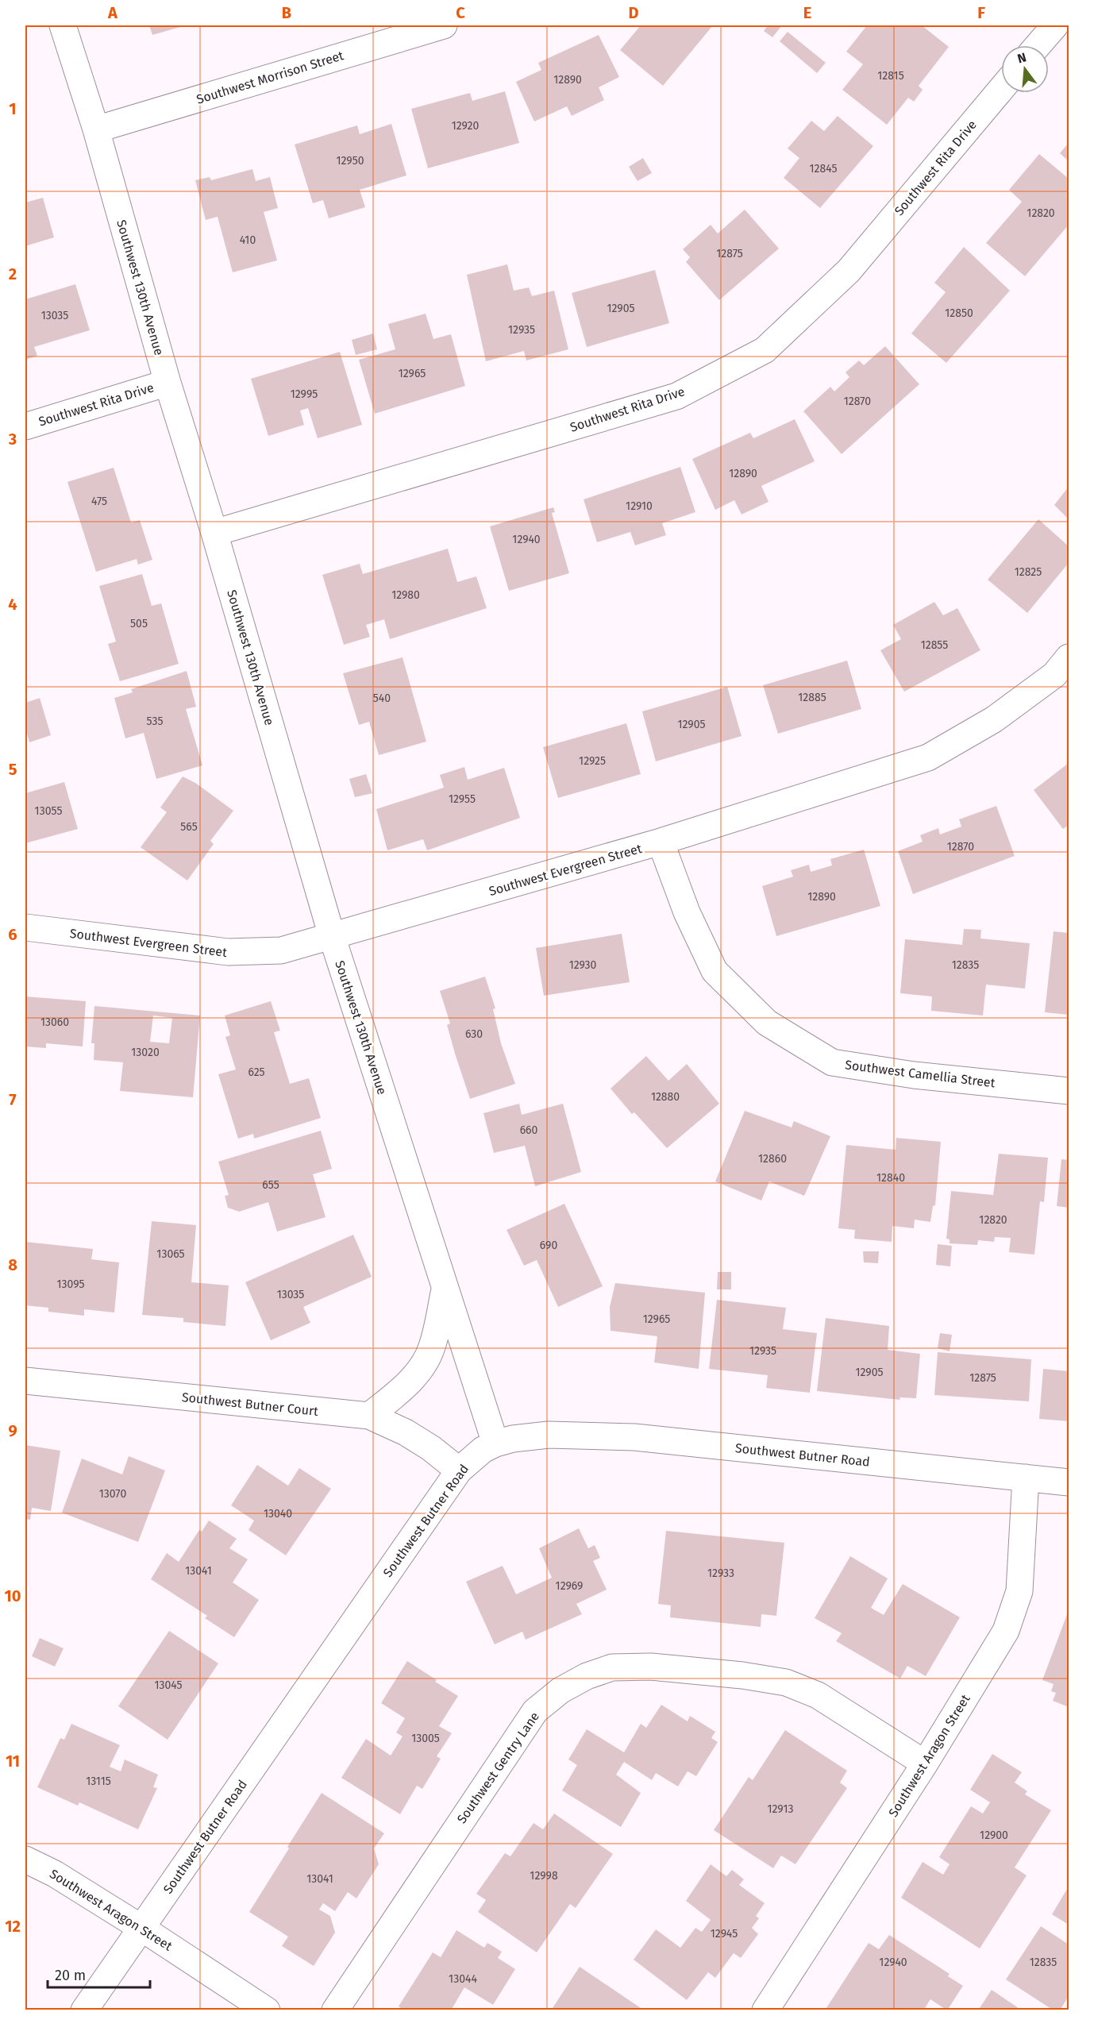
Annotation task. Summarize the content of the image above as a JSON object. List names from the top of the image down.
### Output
{
  "streets": {
    "street": [
      "Southwest Morrison Street",
      "Southwest Rita Drive",
      "Southwest 130th Avenue",
      "Southwest Evergreen Street",
      "Southwest Camellia Street",
      "Southwest Butner Court",
      "Southwest Butner Road",
      "Southwest Aragon Street",
      "Southwest Gentry Lane"
    ]
  },
  "crossings": [
    ["Southwest Morrison Street", "Southwest 130th Avenue"],
    ["Southwest Rita Drive", "Southwest 130th Avenue"],
    ["Southwest 130th Avenue", "Southwest Evergreen Street"],
    ["Southwest 130th Avenue", "Southwest Butner Road"],
    ["Southwest Evergreen Street", "Southwest Camellia Street"],
    ["Southwest Butner Court", "Southwest Butner Road"],
    ["Southwest Butner Road", "Southwest Aragon Street"],
    ["Southwest Aragon Street", "Southwest Gentry Lane"]
  ],
  "house_numbers": [
    "12815",
    "12890",
    "12920",
    "12950",
    "12845",
    "12820",
    "410",
    "12875",
    "12905",
    "12850",
    "13035",
    "12935",
    "12965",
    "12995",
    "12870",
    "12890",
    "475",
    "12910",
    "12940",
    "12825",
    "12980",
    "505",
    "12855",
    "12885",
    "540",
    "535",
    "12905",
    "12925",
    "12955",
    "13055",
    "565",
    "12870",
    "12890",
    "12930",
    "12835",
    "13060",
    "630",
    "13020",
    "625",
    "12880",
    "660",
    "12860",
    "12840",
    "655",
    "12820",
    "690",
    "13065",
    "13095",
    "13035",
    "12965",
    "12935",
    "12905",
    "12875",
    "13070",
    "13040",
    "13041",
    "12933",
    "12969",
    "13045",
    "13005",
    "13115",
    "12913",
    "12900",
    "12998",
    "13041",
    "12945",
    "12940",
    "12835",
    "13044"
  ],
  "scale_bar": "20 m",
  "north": "top",
  "grid": {
    "columns": [
      "A",
      "B",
      "C",
      "D",
      "E",
      "F"
    ],
    "rows": [
      "1",
      "2",
      "3",
      "4",
      "5",
      "6",
      "7",
      "8",
      "9",
      "10",
      "11",
      "12"
    ]
  }
}
